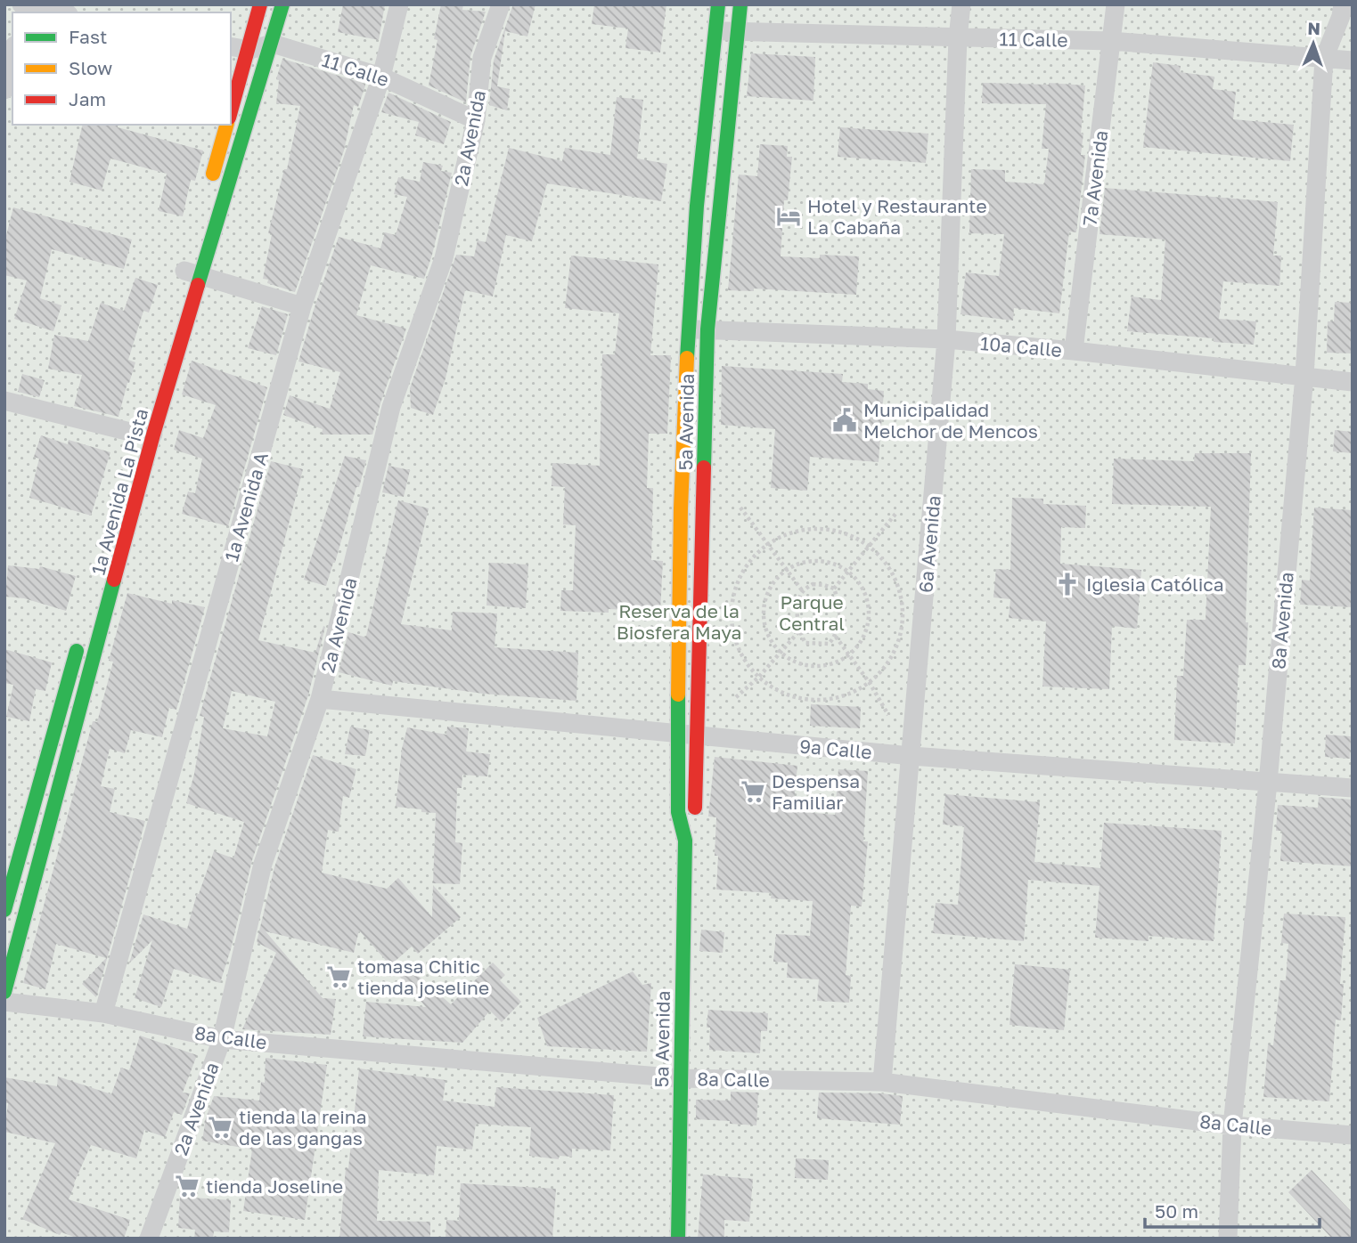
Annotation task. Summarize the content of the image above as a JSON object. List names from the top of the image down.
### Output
{
  "streets": {
    "street": [
      "11 Calle",
      "2a Avenida",
      "7a Avenida",
      "10a Calle",
      "5a Avenida",
      "1a Avenida La Pista",
      "1a Avenida A",
      "6a Avenida",
      "8a Avenida",
      "9a Calle",
      "8a Calle"
    ]
  },
  "crossings": [
    ["11 Calle", "2a Avenida"],
    ["11 Calle", "7a Avenida"],
    ["11 Calle", "5a Avenida"],
    ["11 Calle", "1a Avenida La Pista"],
    ["11 Calle", "1a Avenida A"],
    ["11 Calle", "6a Avenida"],
    ["11 Calle", "8a Avenida"],
    ["2a Avenida", "9a Calle"],
    ["2a Avenida", "8a Calle"],
    ["7a Avenida", "10a Calle"],
    ["10a Calle", "5a Avenida"],
    ["10a Calle", "6a Avenida"],
    ["10a Calle", "8a Avenida"],
    ["5a Avenida", "9a Calle"],
    ["5a Avenida", "8a Calle"],
    ["1a Avenida A", "8a Calle"],
    ["6a Avenida", "9a Calle"],
    ["6a Avenida", "8a Calle"],
    ["8a Avenida", "9a Calle"],
    ["8a Avenida", "8a Calle"]
  ],
  "parks": ["Parque Central", "Reserva de la Biosfera Maya"],
  "places": {
    "hotel": ["Hotel y Restaurante La Cabaña"],
    "public building": ["Municipalidad Melchor de Mencos"],
    "church": ["Iglesia Católica"],
    "supermarket": [
      "Despensa Familiar",
      "tomasa Chitic tienda joseline",
      "tienda la reina de las gangas",
      "tienda Joseline"
    ]
  },
  "legend": ["Fast", "Slow", "Jam"],
  "scale_bar": "50 m",
  "north": "top"
}
